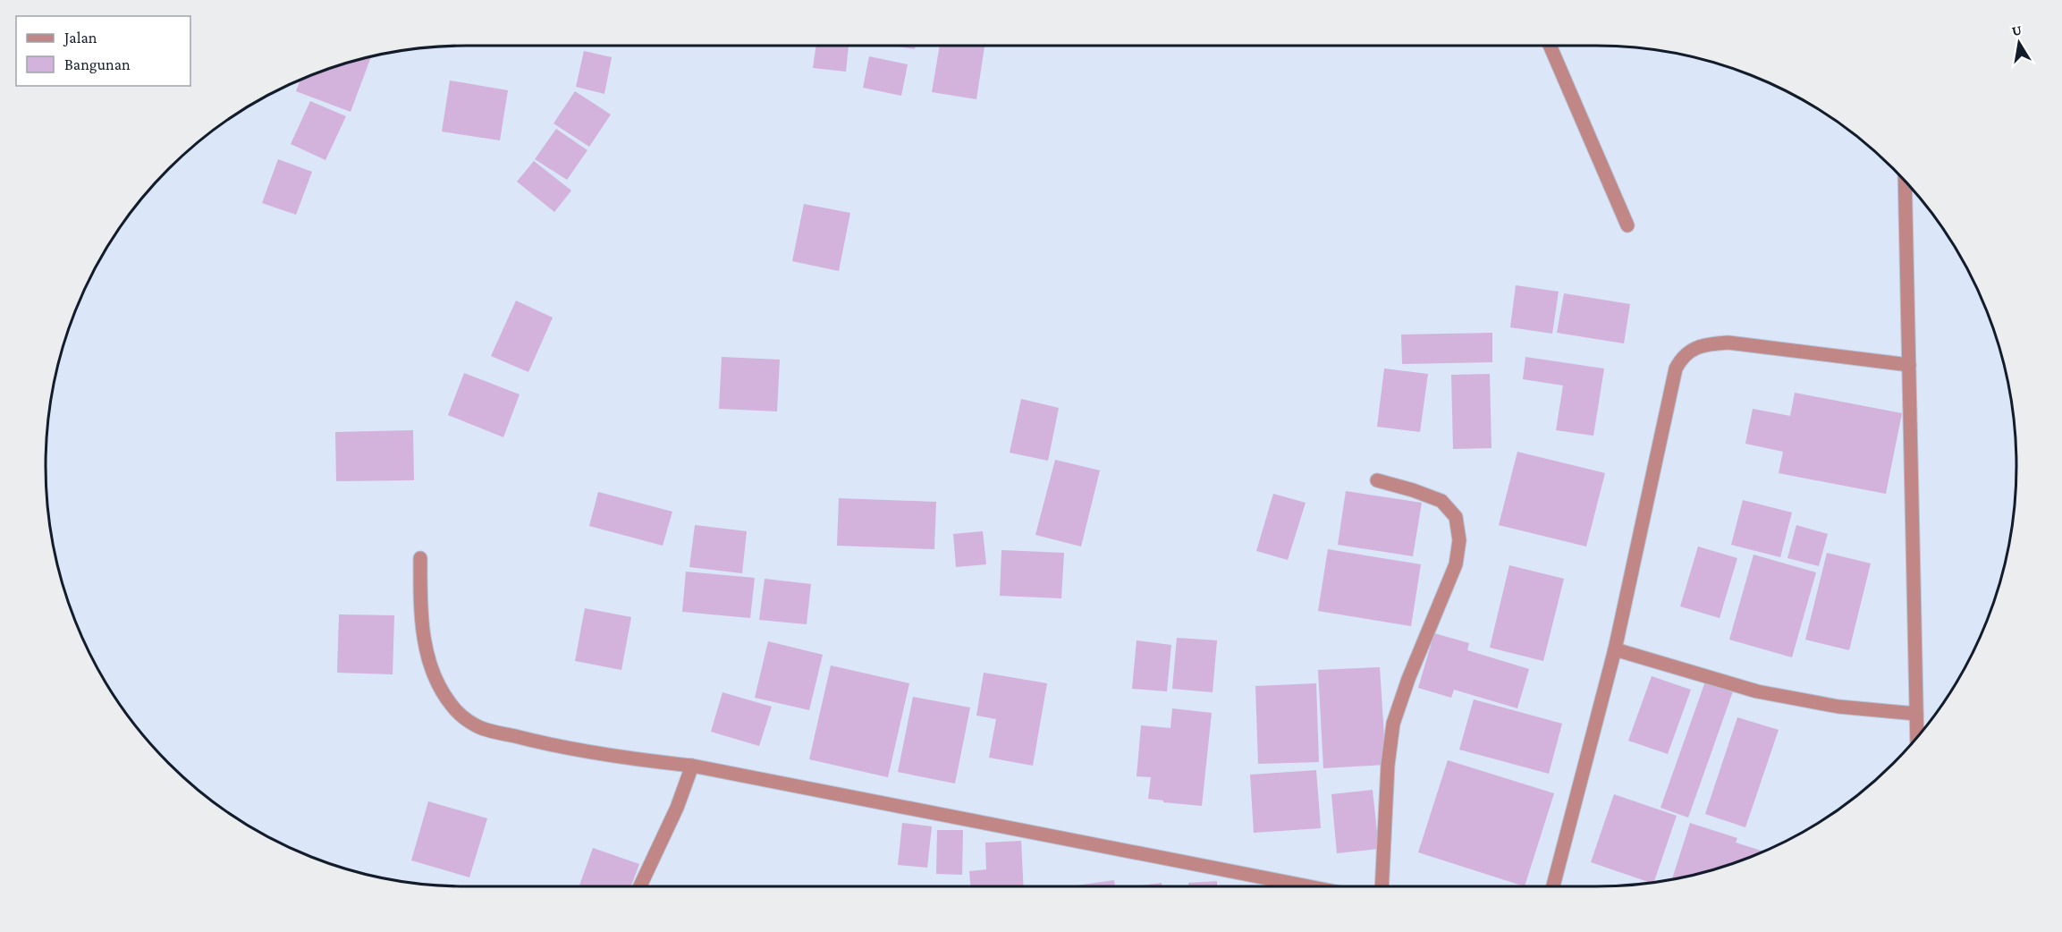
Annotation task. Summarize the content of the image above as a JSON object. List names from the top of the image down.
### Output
{
  "legend": ["Jalan", "Bangunan"],
  "north": "top"
}
